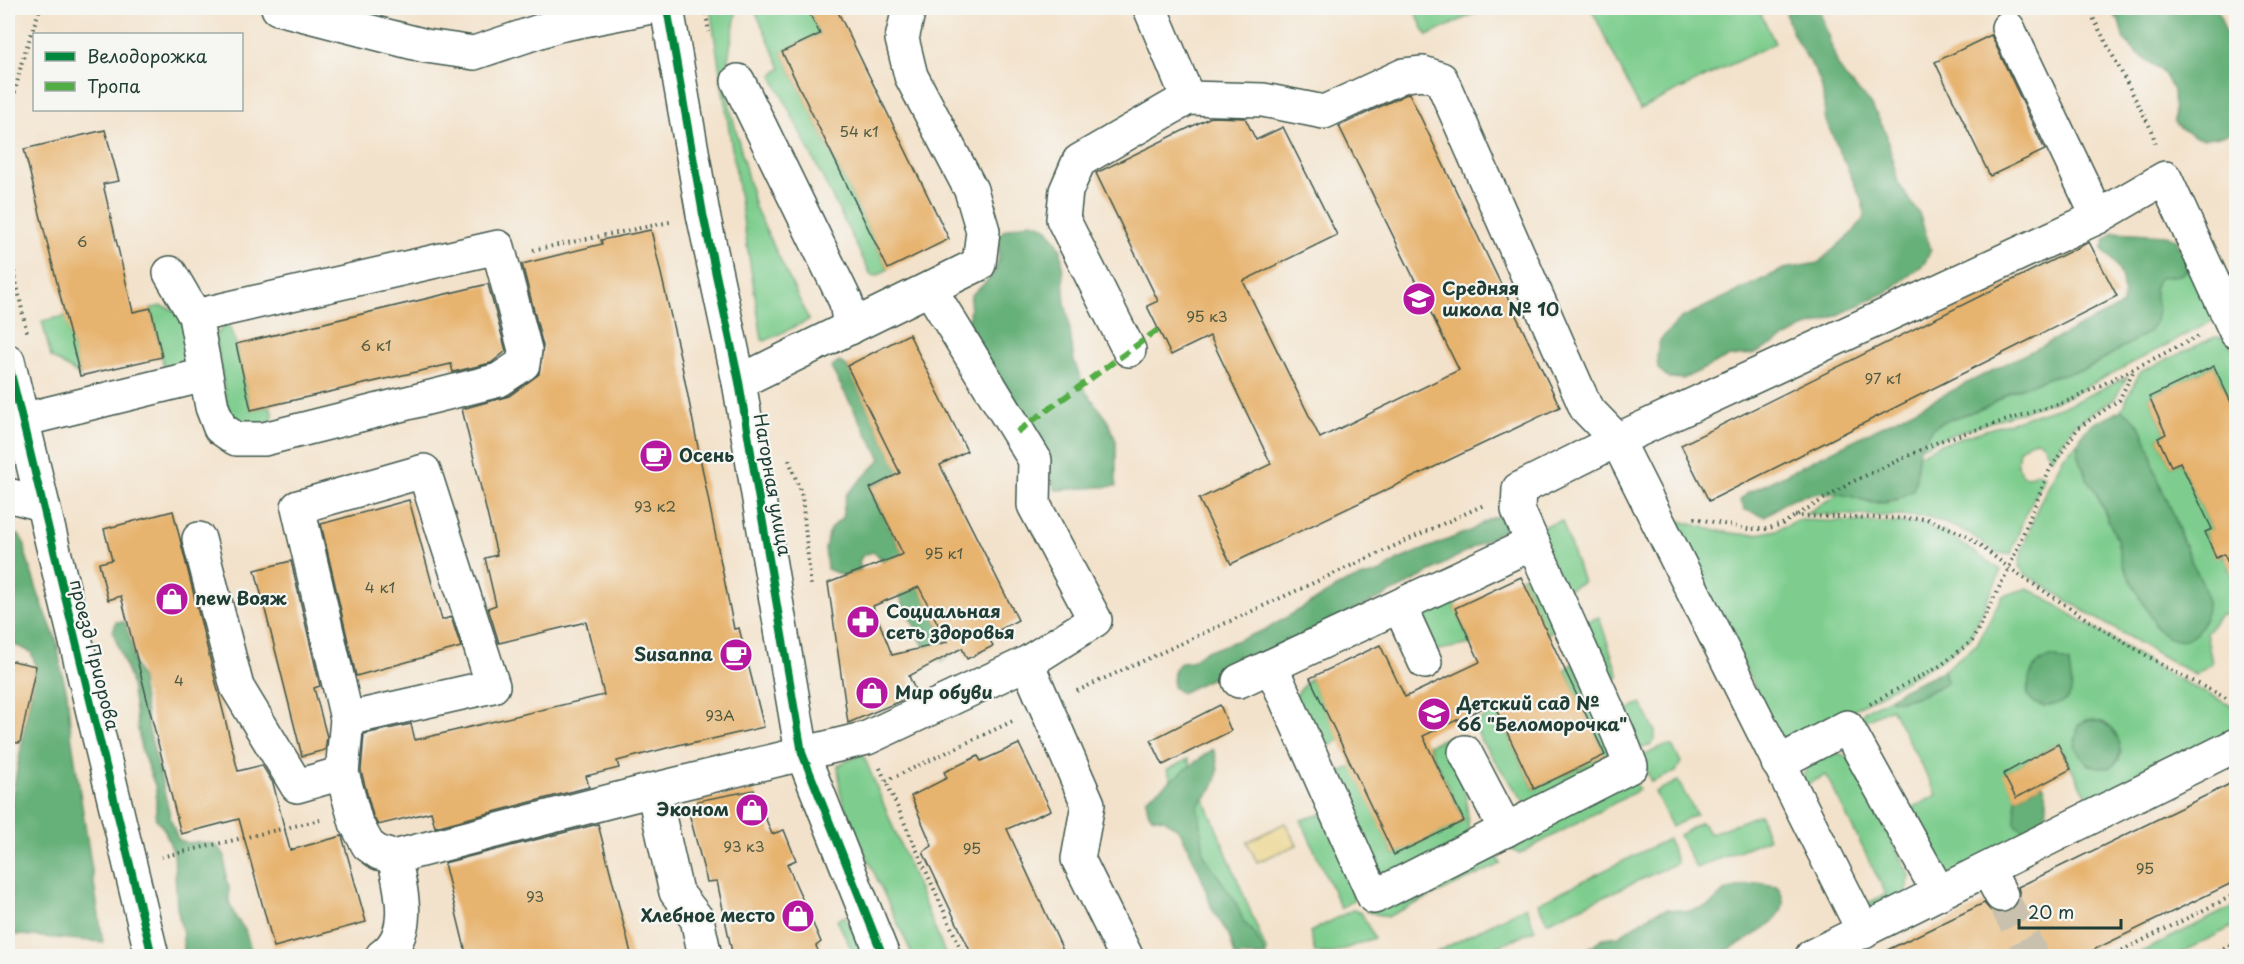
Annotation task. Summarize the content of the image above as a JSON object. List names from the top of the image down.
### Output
{
  "streets": {
    "street": ["Нагорная улица", "проезд Приорова"]
  },
  "places": {
    "school or university": ["Средняя школа № 10", "Детский сад № 66 \"Беломорочка\""],
    "cafe": ["Осень", "Susanna"],
    "shop": [
      "new Вояж",
      "Мир обуви",
      "Эконом",
      "Хлебное место"
    ],
    "pharmacy": ["Социальная сеть здоровья"]
  },
  "house_numbers": [
    "54 к1",
    "6",
    "95 к3",
    "6 к1",
    "97 к1",
    "93 к2",
    "95 к1",
    "4 к1",
    "4",
    "93А",
    "93 к3",
    "95",
    "95",
    "93"
  ],
  "legend": ["Велодорожка", "Тропа"],
  "scale_bar": "20 m"
}
